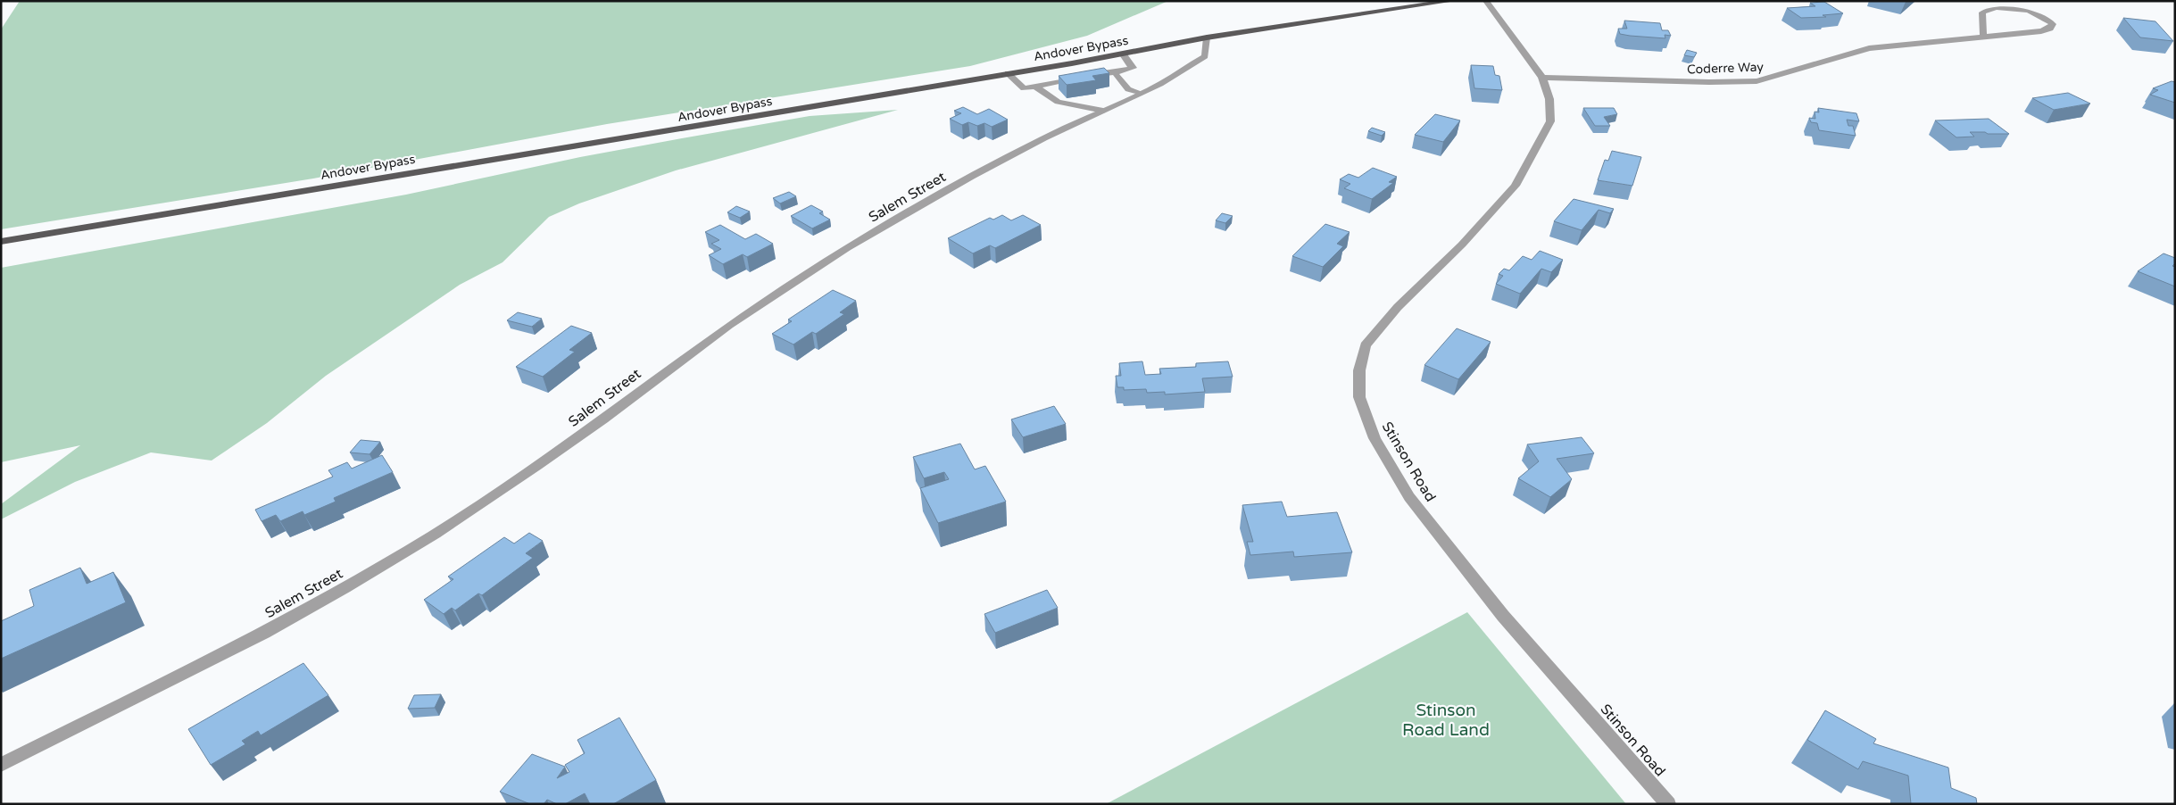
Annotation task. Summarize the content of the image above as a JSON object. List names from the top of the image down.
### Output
{
  "streets": {
    "main road": ["Andover Bypass"],
    "street": ["Coderre Way", "Salem Street", "Stinson Road"]
  },
  "crossings": [
    ["Andover Bypass", "Salem Street"],
    ["Coderre Way", "Stinson Road"]
  ],
  "parks": ["Stinson Road Land"]
}
